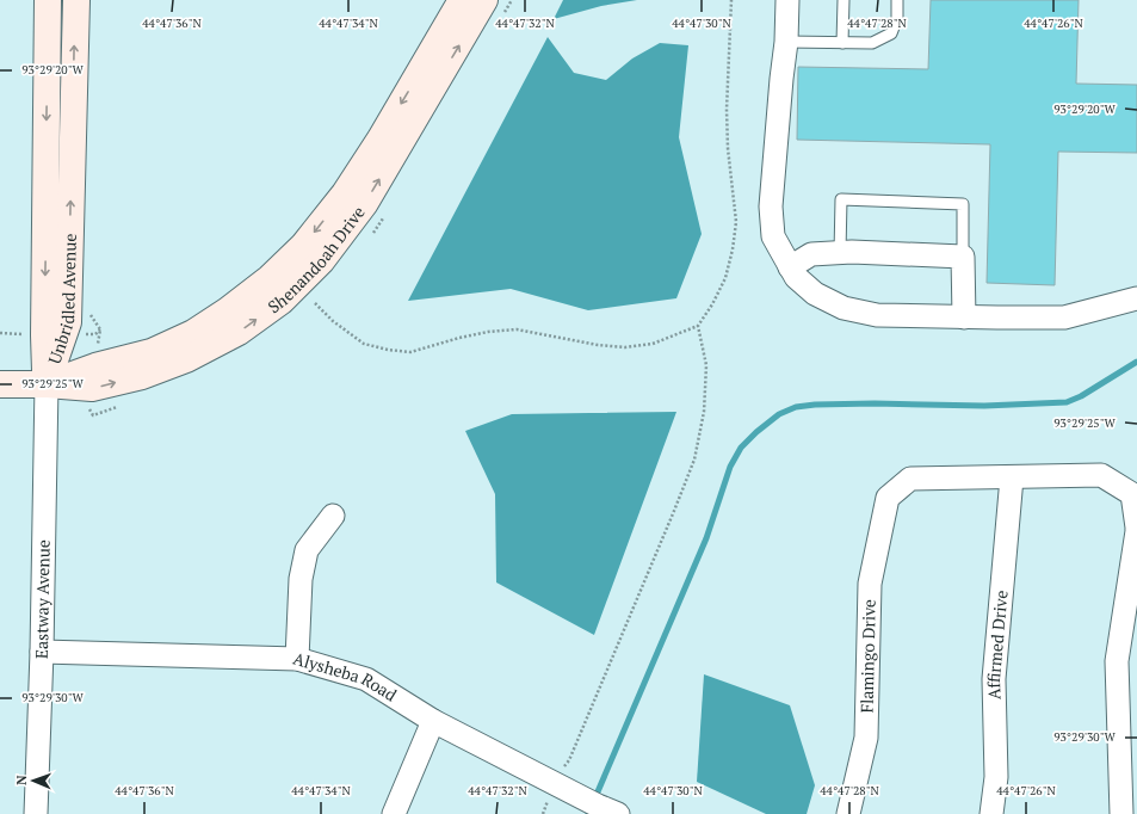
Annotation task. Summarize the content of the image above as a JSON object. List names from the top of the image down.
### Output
{
  "streets": {
    "street": [
      "Shenandoah Drive",
      "Unbridled Avenue",
      "Eastway Avenue",
      "Affirmed Drive",
      "Flamingo Drive",
      "Alysheba Road"
    ]
  },
  "crossings": [
    ["Shenandoah Drive", "Unbridled Avenue"],
    ["Shenandoah Drive", "Eastway Avenue"],
    ["Unbridled Avenue", "Eastway Avenue"],
    ["Eastway Avenue", "Alysheba Road"],
    ["Affirmed Drive", "Flamingo Drive"]
  ],
  "north": "left",
  "coordinates": [
    "44°47'36\"N",
    "44°47'34\"N",
    "44°47'32\"N",
    "44°47'30\"N",
    "44°47'28\"N",
    "44°47'26\"N",
    "93°29'20\"W",
    "93°29'25\"W",
    "93°29'30\"W"
  ]
}
